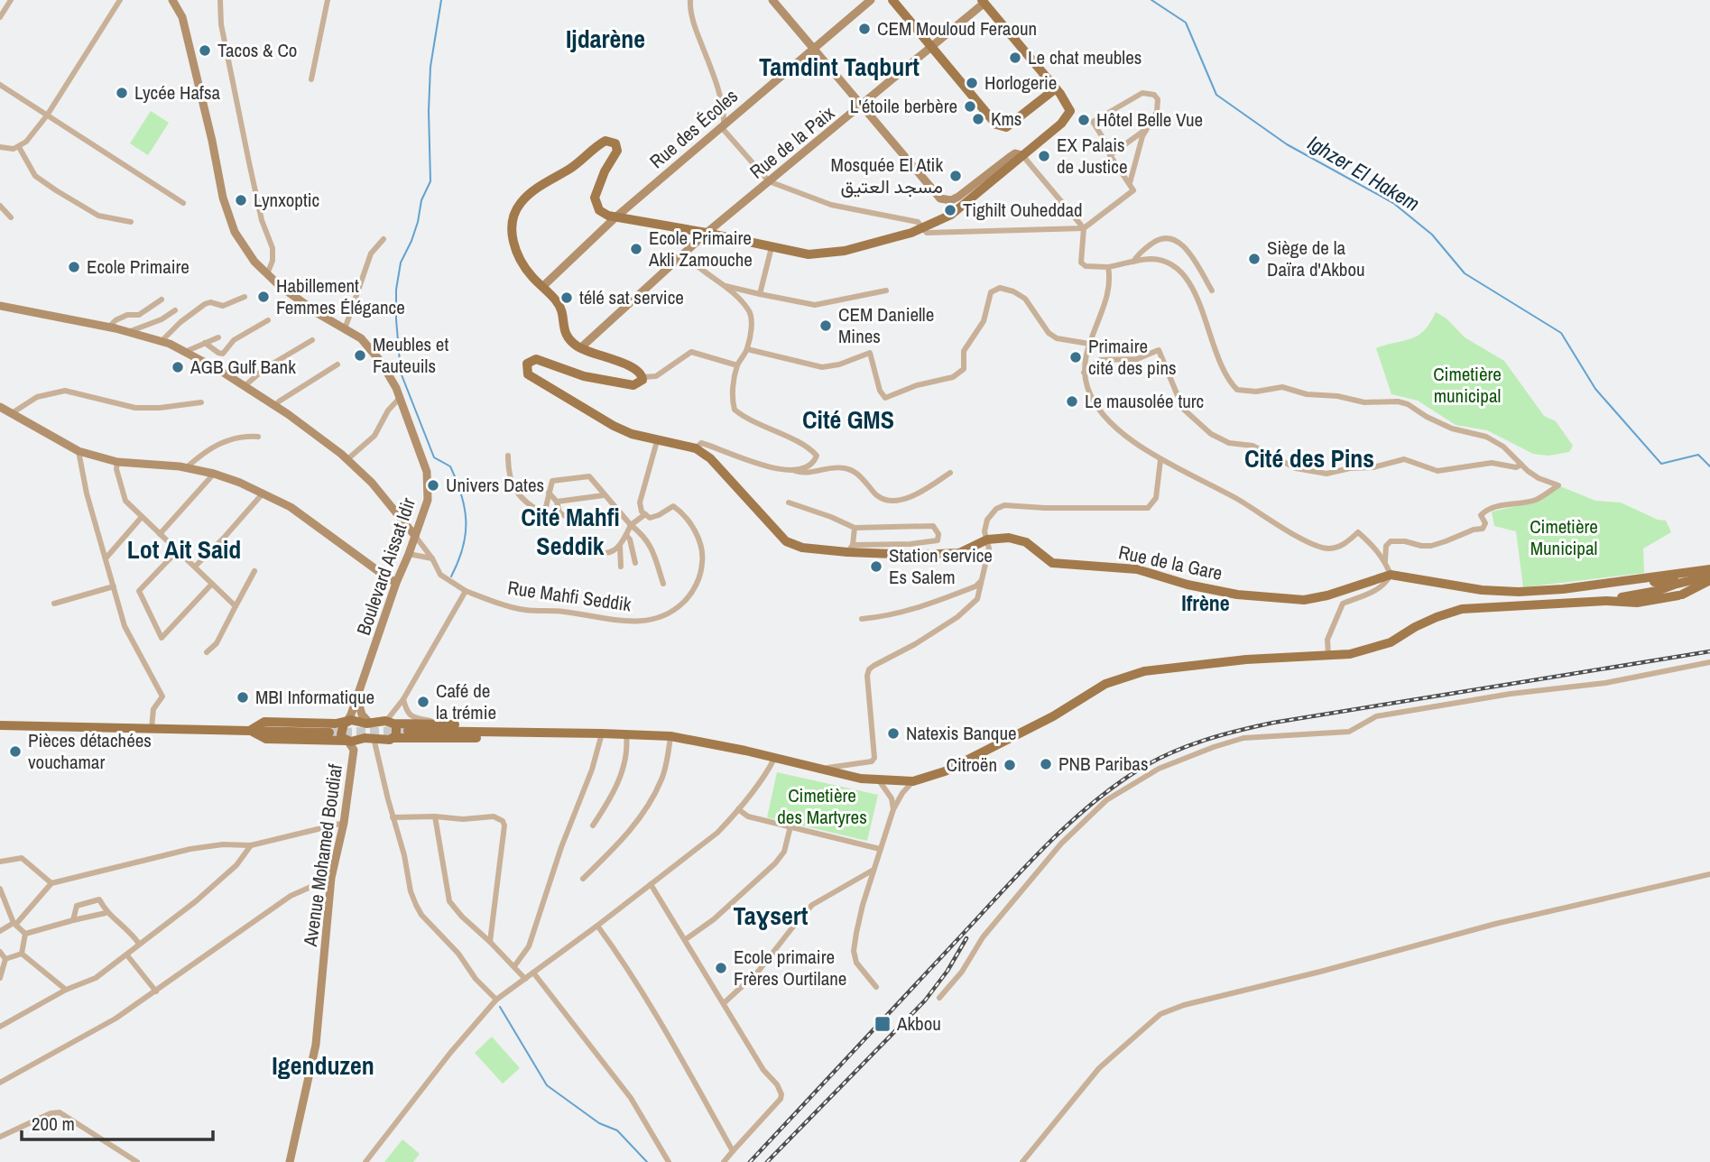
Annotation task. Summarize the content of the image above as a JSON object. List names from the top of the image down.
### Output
{
  "streets": {
    "main road": ["Rue de la Gare"],
    "street": [
      "Rue des Écoles",
      "Rue de la Paix",
      "Boulevard Aissat Idir",
      "Rue Mahfi Seddik",
      "Avenue Mohamed Boudiaf"
    ]
  },
  "districts": [
    "Ijdarène",
    "Tamdint Taqburt",
    "Cité GMS",
    "Cité des Pins",
    "Cité Mahfi Seddik",
    "Lot Ait Said",
    "Ifrène",
    "Taɣsert",
    "Igenduzen"
  ],
  "water": ["Ighzer El Hakem"],
  "parks": ["Cimetière municipal", "Cimetière Municipal", "Cimetière des Martyres"],
  "places": {
    "other": [
      "CEM Mouloud Feraoun",
      "Tacos & Co",
      "Le chat meubles",
      "Horlogerie",
      "Lycée Hafsa",
      "L'étoile berbère",
      "Kms",
      "Hôtel Belle Vue",
      "EX Palais de Justice",
      "Mosquée El Atik مسجد العتيق",
      "Lynxoptic",
      "Tighilt Ouheddad",
      "Ecole Primaire Akli Zamouche",
      "Siège de la Daïra d'Akbou",
      "Ecole Primaire",
      "Habillement Femmes Élégance",
      "télé sat service",
      "CEM Danielle Mines",
      "Meubles et Fauteuils",
      "Primaire cité des pins",
      "AGB Gulf Bank",
      "Le mausolée turc",
      "Univers Dates",
      "Station service Es Salem",
      "MBI Informatique",
      "Café de la trémie",
      "Natexis Banque",
      "Pièces détachées vouchamar",
      "PNB Paribas",
      "Citroën",
      "Ecole primaire Frères Ourtilane"
    ],
    "transit": ["Akbou"]
  },
  "scale_bar": "200 m"
}
